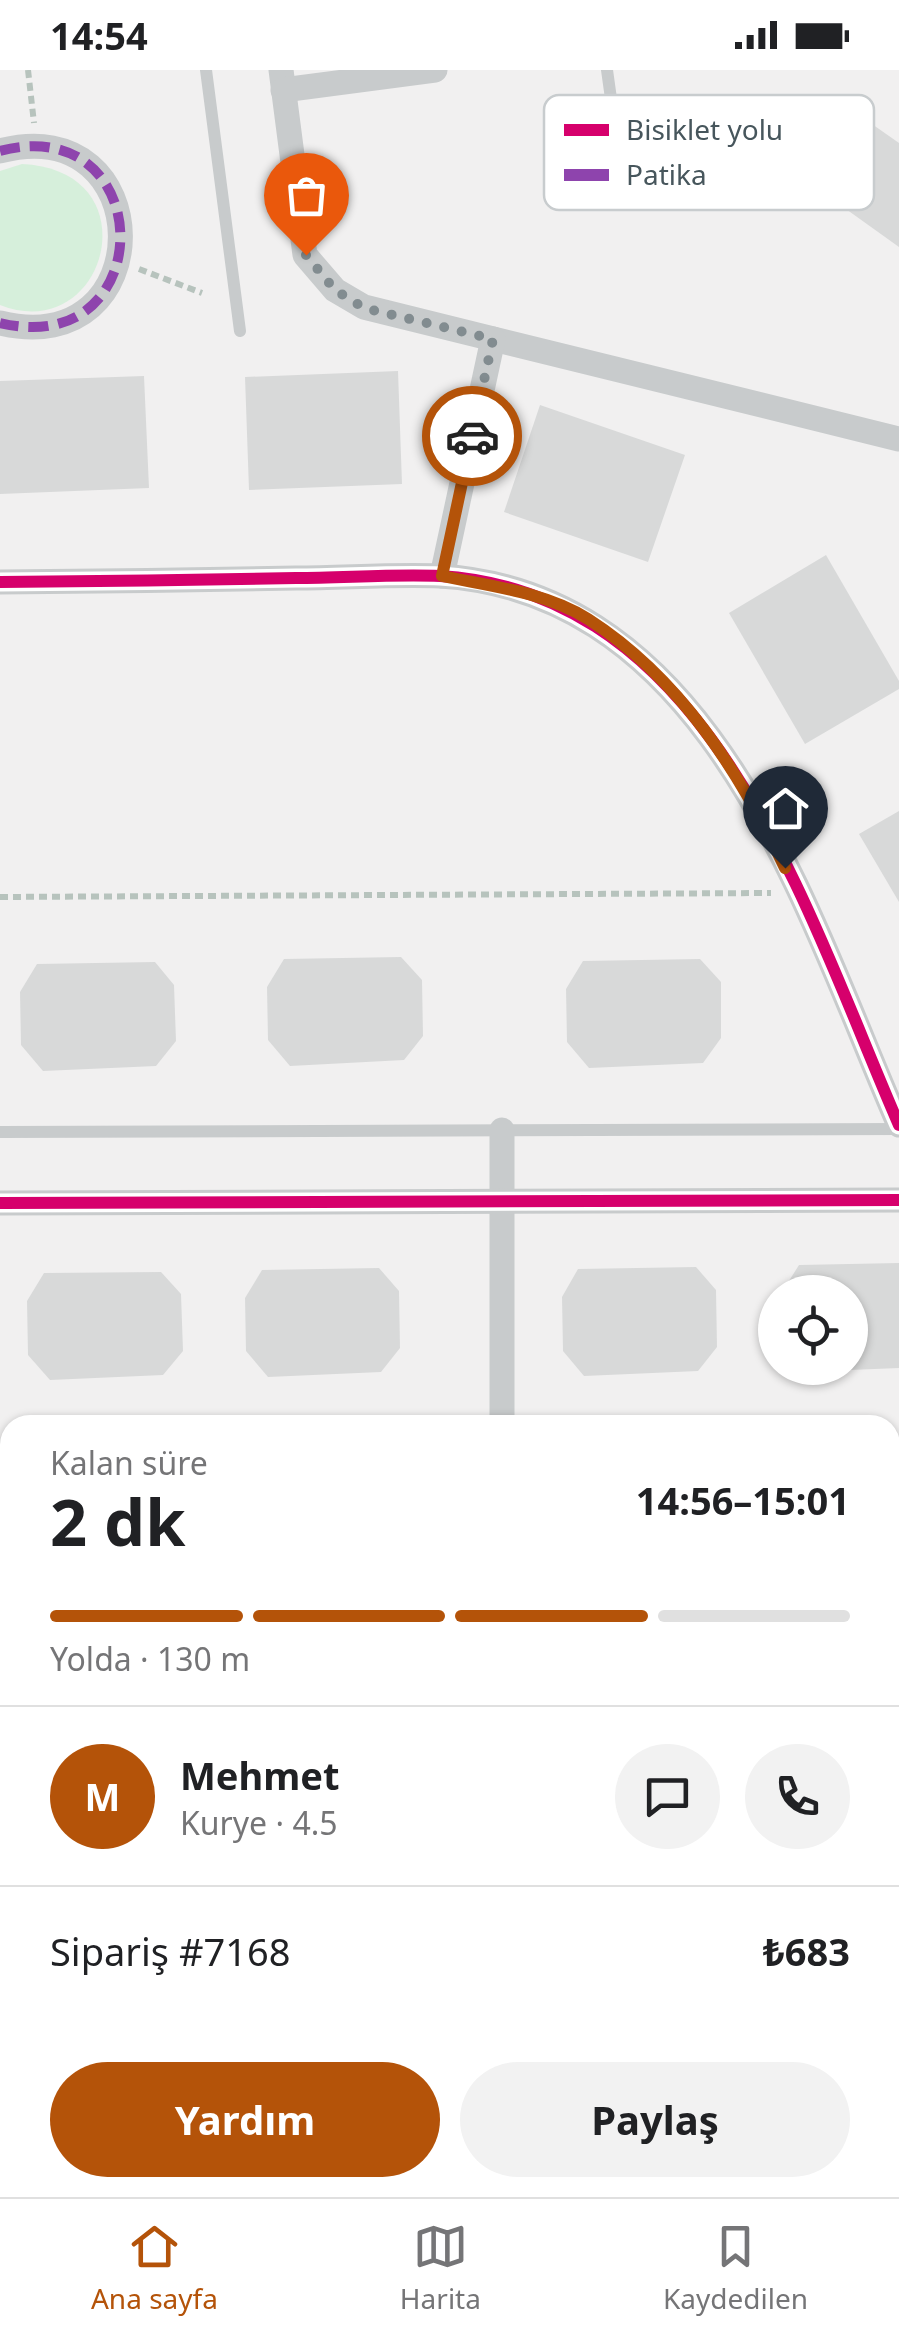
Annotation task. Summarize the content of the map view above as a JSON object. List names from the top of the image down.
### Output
{
  "legend": ["Bisiklet yolu", "Patika"],
  "page": {
    "status": "14:54",
    "heading": ["2 dk", "Kalan süre", "14:56–15:01"],
    "panel": [
      "Mehmet",
      "Kurye · 4.5",
      "Sipariş #7168",
      "₺683"
    ],
    "bar": "Yolda · 130 m",
    "round": "M",
    "buttons": ["Yardım", "Paylaş"],
    "tabs": ["Ana sayfa", "Harita", "Kaydedilen"]
  }
}
